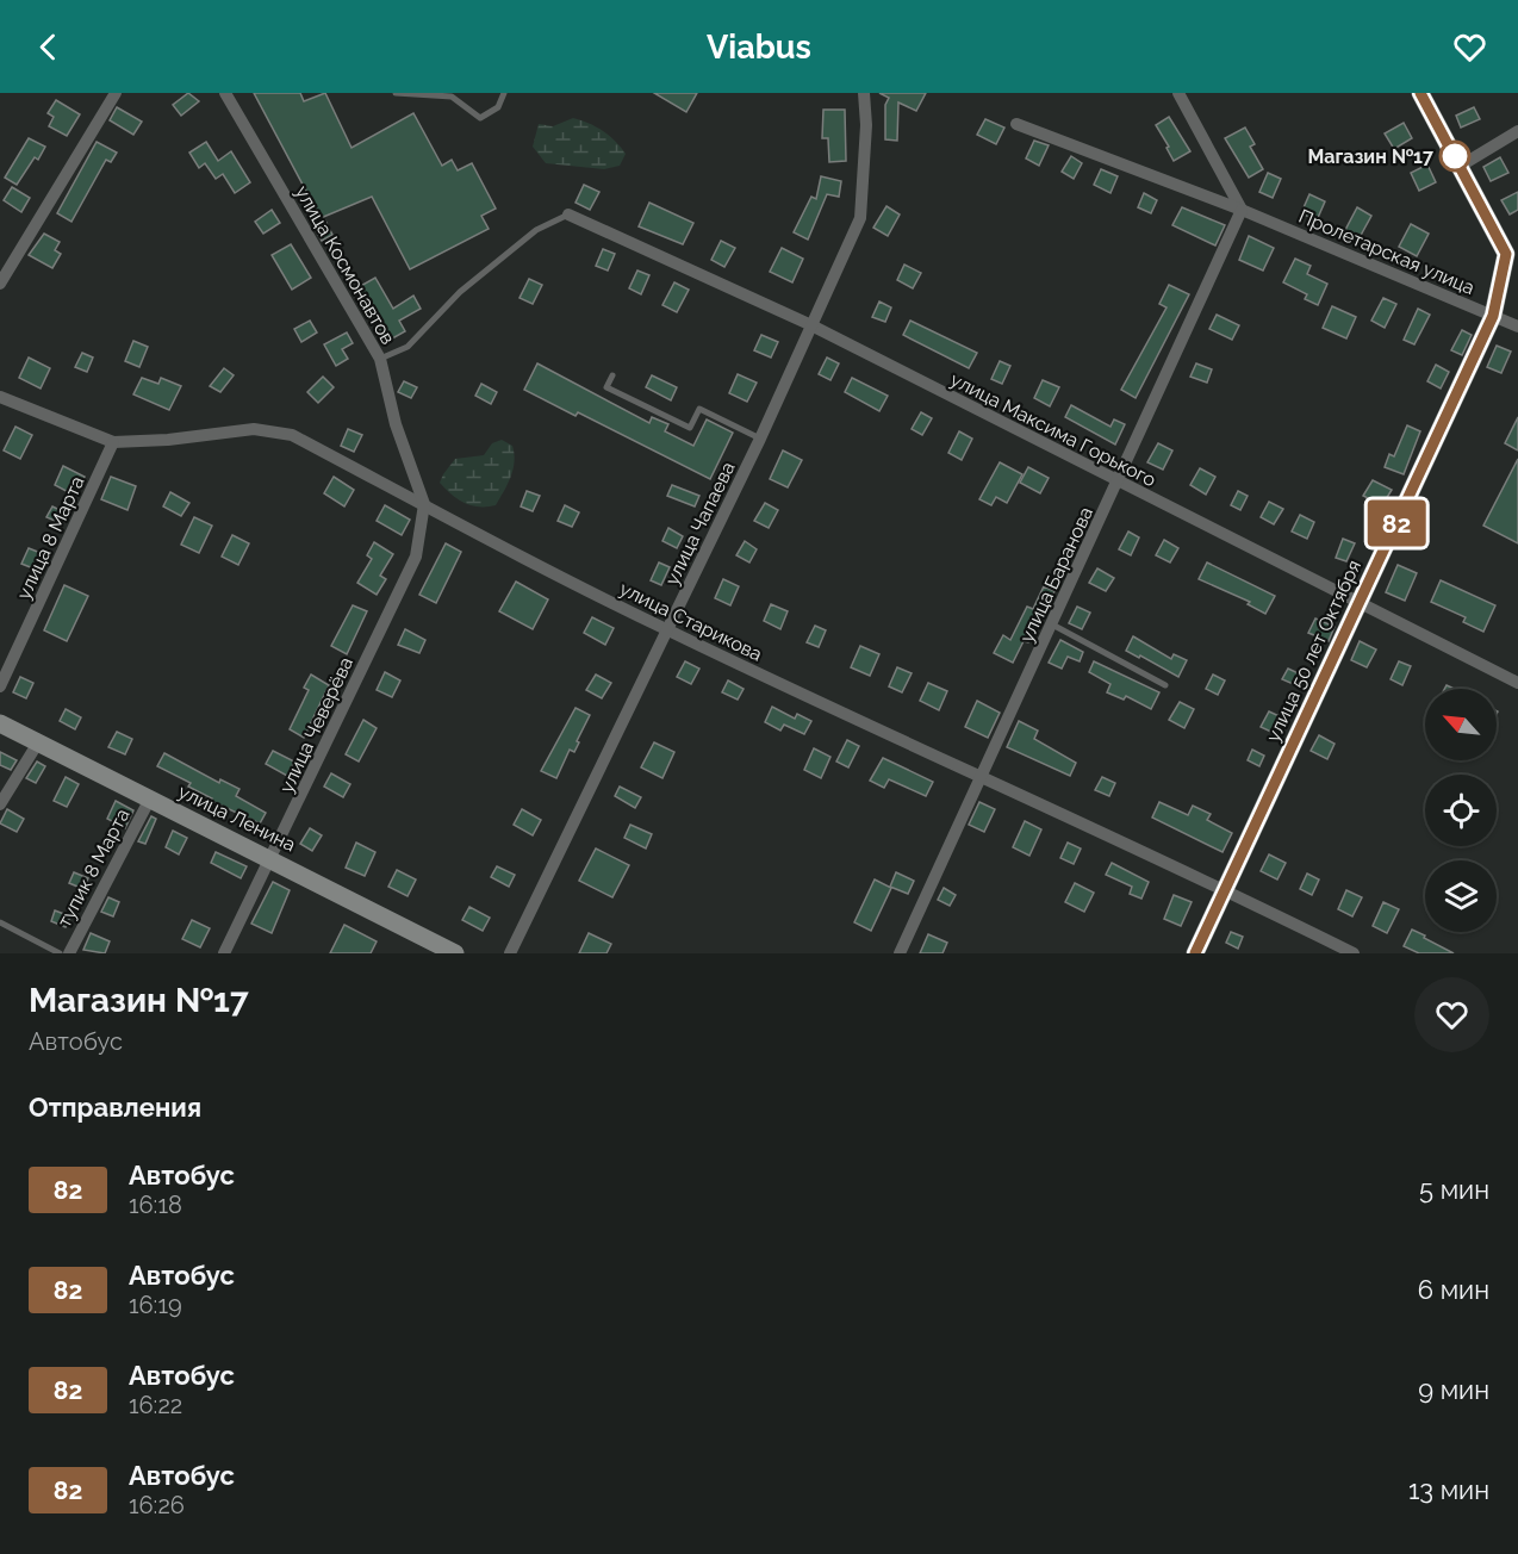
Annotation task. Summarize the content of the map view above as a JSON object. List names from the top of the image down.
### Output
{
  "streets": {
    "main road": ["улица 50 лет Октября", "улица Ленина"],
    "street": [
      "Пролетарская улица",
      "улица Космонавтов",
      "улица Максима Горького",
      "улица Чапаева",
      "улица 8 Марта",
      "улица Баранова",
      "улица Старикова",
      "улица Чеверёва",
      "тупик 8 Марта"
    ]
  },
  "crossings": [
    ["Пролетарская улица", "улица Баранова"],
    ["Пролетарская улица", "улица 50 лет Октября"],
    ["улица Космонавтов", "улица Старикова"],
    ["улица Космонавтов", "улица Чеверёва"],
    ["улица Максима Горького", "улица Чапаева"],
    ["улица Максима Горького", "улица Баранова"],
    ["улица Максима Горького", "улица 50 лет Октября"],
    ["улица Чапаева", "улица Старикова"],
    ["улица 8 Марта", "улица Старикова"],
    ["улица Баранова", "улица Старикова"],
    ["улица Старикова", "улица 50 лет Октября"],
    ["улица Старикова", "улица Чеверёва"],
    ["улица Чеверёва", "улица Ленина"],
    ["улица Ленина", "тупик 8 Марта"]
  ],
  "places": ["Магазин №17"],
  "lines": ["bus line 82"],
  "north": "top left",
  "page": {
    "header": "Viabus",
    "on_map": "82",
    "heading": [
      ["Магазин №17", "Автобус"],
      "Отправления"
    ],
    "list": [
      {
        "mark": "82",
        "name": "Автобус",
        "note": "16:18",
        "value": "5 мин"
      },
      {
        "mark": "82",
        "name": "Автобус",
        "note": "16:19",
        "value": "6 мин"
      },
      {
        "mark": "82",
        "name": "Автобус",
        "note": "16:22",
        "value": "9 мин"
      },
      {
        "mark": "82",
        "name": "Автобус",
        "note": "16:26",
        "value": "13 мин"
      }
    ]
  }
}
